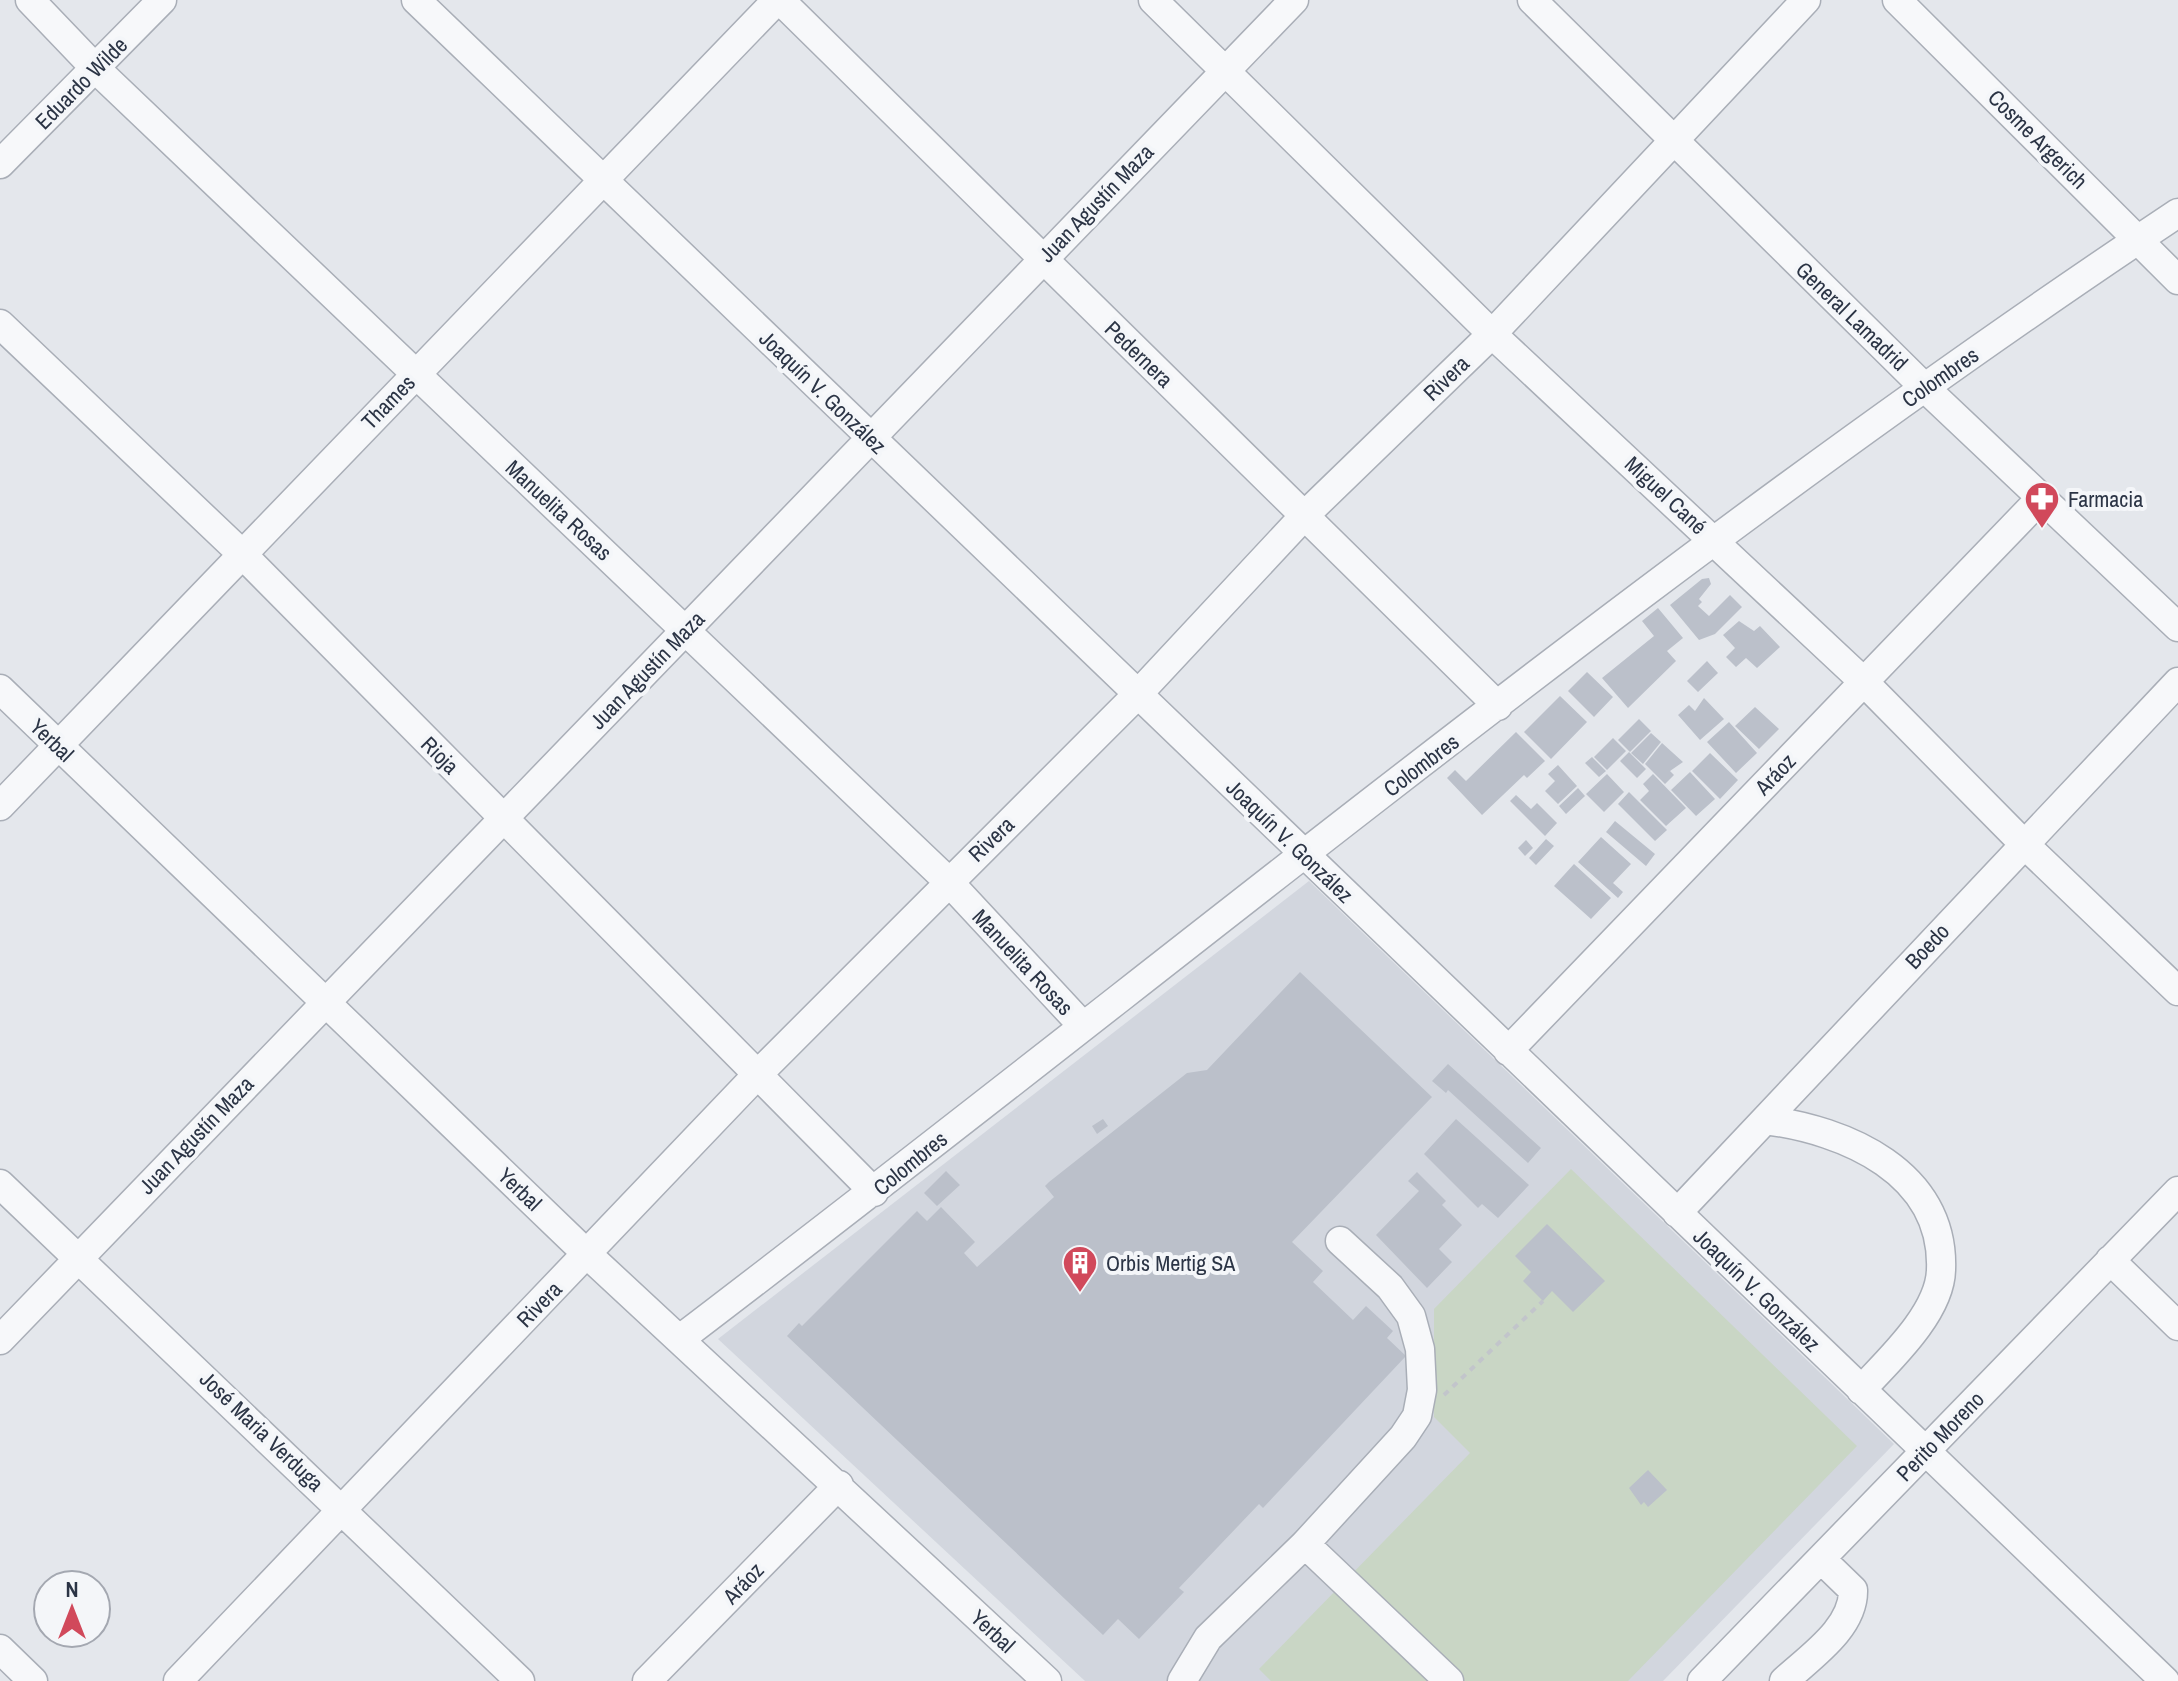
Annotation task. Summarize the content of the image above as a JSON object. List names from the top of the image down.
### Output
{
  "streets": {
    "street": [
      "Eduardo Wilde",
      "Cosme Argerich",
      "Juan Agustín Maza",
      "General Lamadrid",
      "Pedernera",
      "Colombres",
      "Rivera",
      "Joaquín V. González",
      "Thames",
      "Miguel Cané",
      "Manuelita Rosas",
      "Yerbal",
      "Rioja",
      "Aráoz",
      "Boedo",
      "José Maria Verduga",
      "Perito Moreno"
    ]
  },
  "crossings": [
    ["Eduardo Wilde", "Manuelita Rosas"],
    ["Cosme Argerich", "Colombres"],
    ["Juan Agustín Maza", "Pedernera"],
    ["Juan Agustín Maza", "Joaquín V. González"],
    ["Juan Agustín Maza", "Miguel Cané"],
    ["Juan Agustín Maza", "Manuelita Rosas"],
    ["Juan Agustín Maza", "Yerbal"],
    ["Juan Agustín Maza", "Rioja"],
    ["Juan Agustín Maza", "José Maria Verduga"],
    ["General Lamadrid", "Colombres"],
    ["General Lamadrid", "Rivera"],
    ["General Lamadrid", "Aráoz"],
    ["Pedernera", "Colombres"],
    ["Pedernera", "Rivera"],
    ["Pedernera", "Thames"],
    ["Colombres", "Joaquín V. González"],
    ["Colombres", "Miguel Cané"],
    ["Colombres", "Manuelita Rosas"],
    ["Colombres", "Yerbal"],
    ["Colombres", "Rioja"],
    ["Rivera", "Joaquín V. González"],
    ["Rivera", "Miguel Cané"],
    ["Rivera", "Manuelita Rosas"],
    ["Rivera", "Yerbal"],
    ["Rivera", "Rioja"],
    ["Rivera", "José Maria Verduga"],
    ["Joaquín V. González", "Thames"],
    ["Joaquín V. González", "Aráoz"],
    ["Joaquín V. González", "Boedo"],
    ["Joaquín V. González", "Perito Moreno"],
    ["Thames", "Manuelita Rosas"],
    ["Thames", "Yerbal"],
    ["Thames", "Rioja"],
    ["Miguel Cané", "Aráoz"],
    ["Miguel Cané", "Boedo"],
    ["Yerbal", "Aráoz"]
  ],
  "places": {
    "pharmacy": ["Farmacia"],
    "building": ["Orbis Mertig SA"]
  },
  "north": "top"
}
